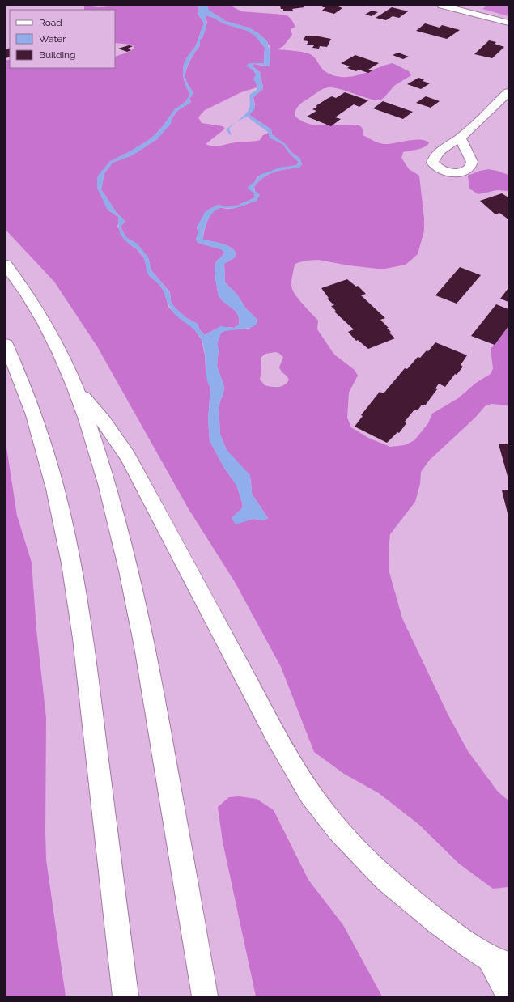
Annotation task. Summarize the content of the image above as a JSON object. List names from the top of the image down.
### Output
{
  "legend": ["Road", "Water", "Building"]
}
